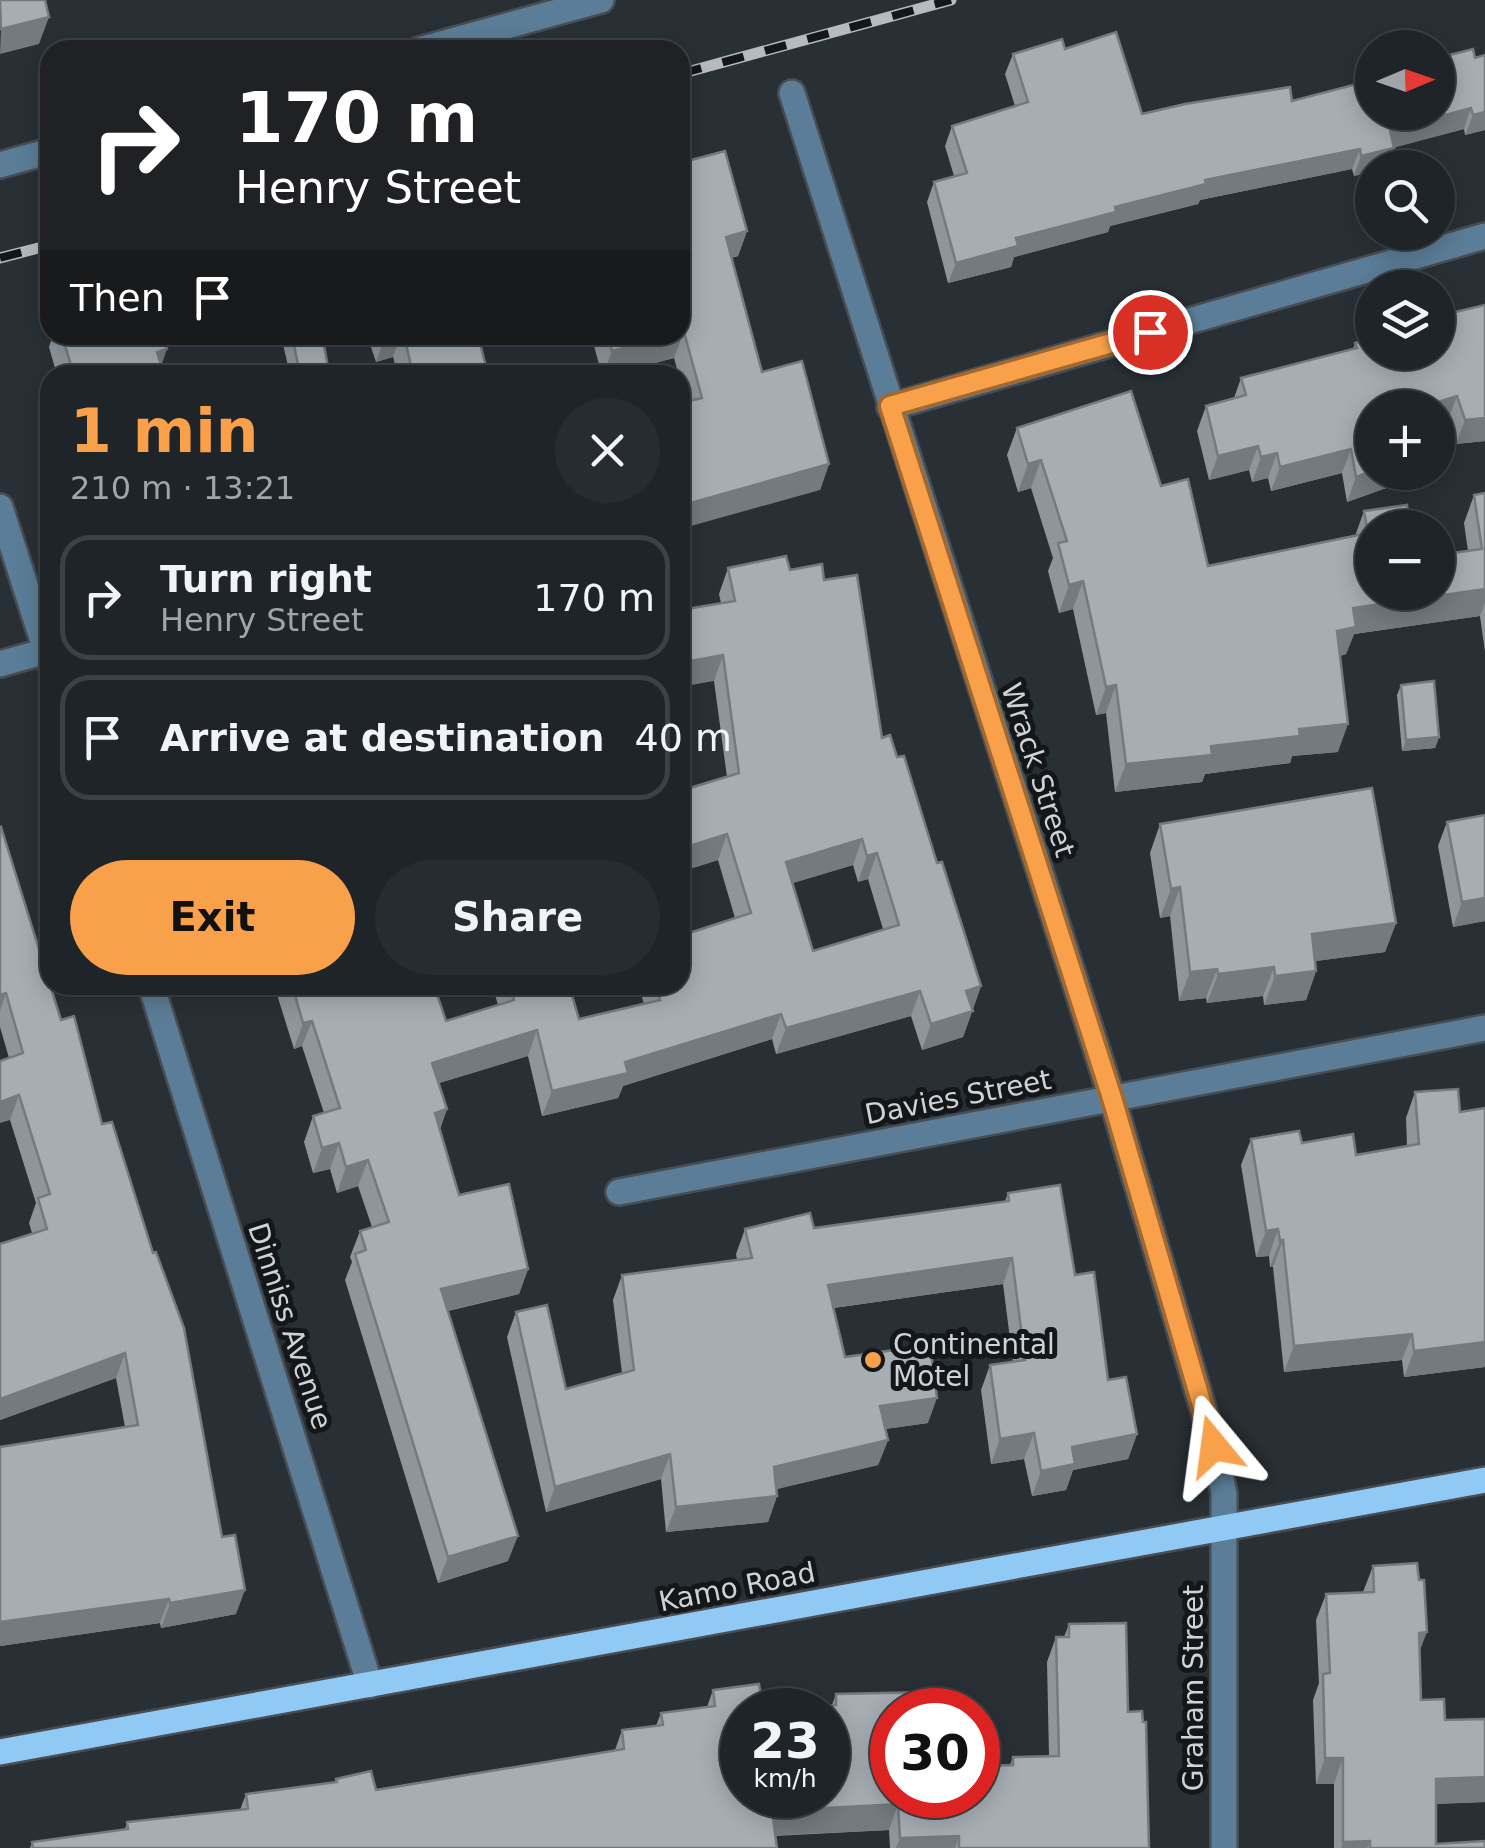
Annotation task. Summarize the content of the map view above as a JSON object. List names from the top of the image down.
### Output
{
  "streets": {
    "main road": ["Kamo Road"],
    "street": [
      "Wrack Street",
      "Davies Street",
      "Dinniss Avenue",
      "Graham Street"
    ]
  },
  "crossings": [
    ["Wrack Street", "Davies Street"],
    ["Wrack Street", "Kamo Road"],
    ["Wrack Street", "Graham Street"],
    ["Dinniss Avenue", "Kamo Road"],
    ["Kamo Road", "Graham Street"]
  ],
  "places": ["Continental Motel"],
  "north": "right",
  "page": {
    "map_buttons": ["+", "−"],
    "turn": ["170 m", "Henry Street"],
    "then": "Then",
    "heading": ["1 min", "210 m · 13:21"],
    "list": [
      {
        "name": "Turn right",
        "note": "Henry Street",
        "value": "170 m"
      },
      {
        "name": "Arrive at destination",
        "value": "40 m"
      }
    ],
    "buttons": ["Exit", "Share"],
    "speed": "23 km/h",
    "limit": "30"
  }
}
